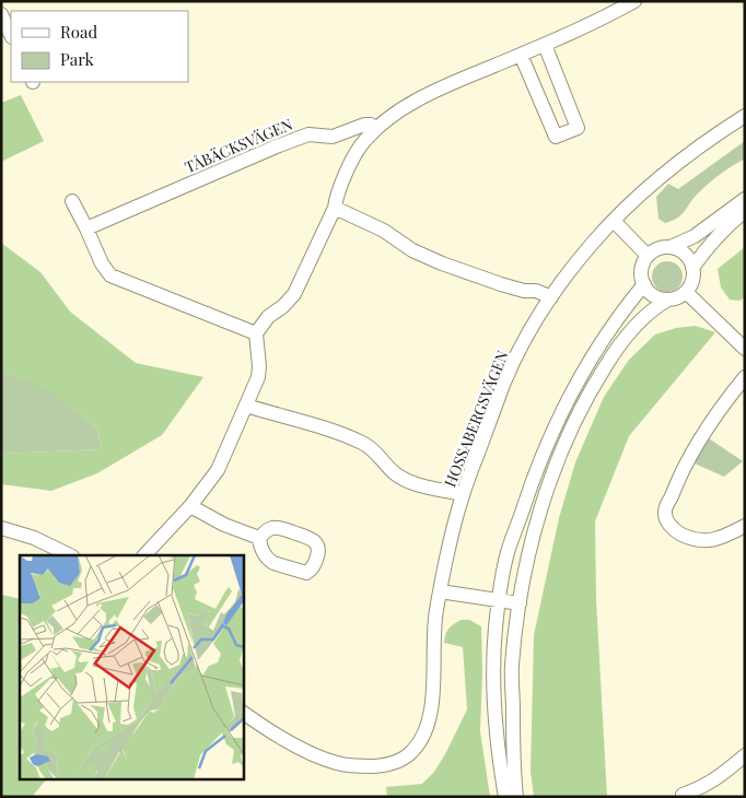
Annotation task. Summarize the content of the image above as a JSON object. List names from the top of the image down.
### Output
{
  "streets": {
    "street": ["TÅBÄCKSVÄGEN", "HOSSABERGSVÄGEN"]
  },
  "legend": ["Road", "Park"]
}
